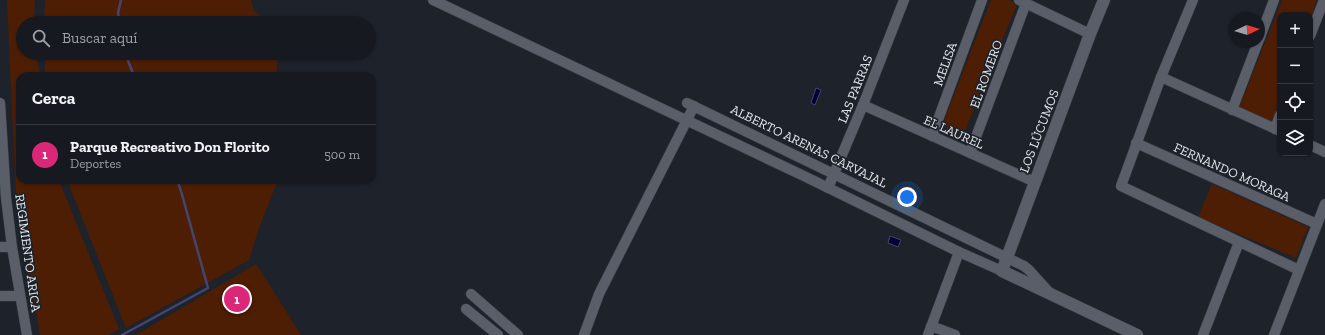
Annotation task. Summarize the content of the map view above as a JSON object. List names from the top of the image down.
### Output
{
  "streets": {
    "street": [
      "MELISA",
      "EL ROMERO",
      "LAS PARRAS",
      "LOS LÚCUMOS",
      "EL LAUREL",
      "ALBERTO ARENAS CARVAJAL",
      "FERNANDO MORAGA",
      "REGIMIENTO ARICA"
    ]
  },
  "crossings": [
    ["MELISA", "EL LAUREL"],
    ["EL ROMERO", "EL LAUREL"],
    ["LAS PARRAS", "EL LAUREL"],
    ["LAS PARRAS", "ALBERTO ARENAS CARVAJAL"],
    ["LOS LÚCUMOS", "EL LAUREL"],
    ["LOS LÚCUMOS", "ALBERTO ARENAS CARVAJAL"]
  ],
  "north": "right",
  "page": {
    "map_buttons": ["+", "−"],
    "search": "Buscar aquí",
    "heading": "Cerca",
    "list": [
      {
        "mark": "1",
        "name": "Parque Recreativo Don Florito",
        "note": "Deportes",
        "value": "500 m"
      }
    ],
    "pins": "1"
  }
}
